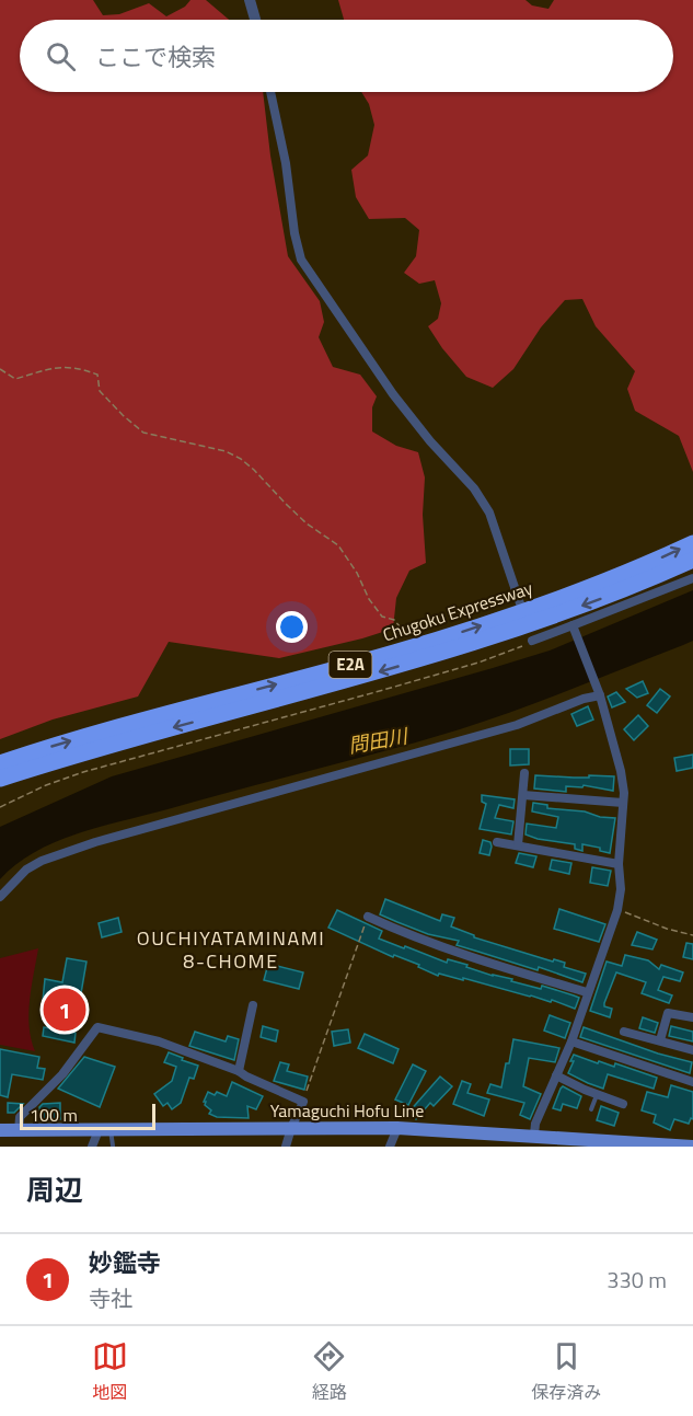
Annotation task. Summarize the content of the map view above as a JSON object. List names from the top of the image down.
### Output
{
  "streets": {
    "highway": ["Chugoku Expressway", "E2A"],
    "main road": ["Yamaguchi Hofu Line"]
  },
  "districts": ["OUCHIYATAMINAMI 8-CHOME"],
  "water": ["問田川"],
  "scale_bar": "100 m",
  "page": {
    "search": "ここで検索",
    "pins": "1",
    "scale": "100 m",
    "heading": "周辺",
    "list": [
      {
        "mark": "1",
        "name": "妙鑑寺",
        "note": "寺社",
        "value": "330 m"
      }
    ],
    "nav": ["地図", "経路", "保存済み"]
  }
}
